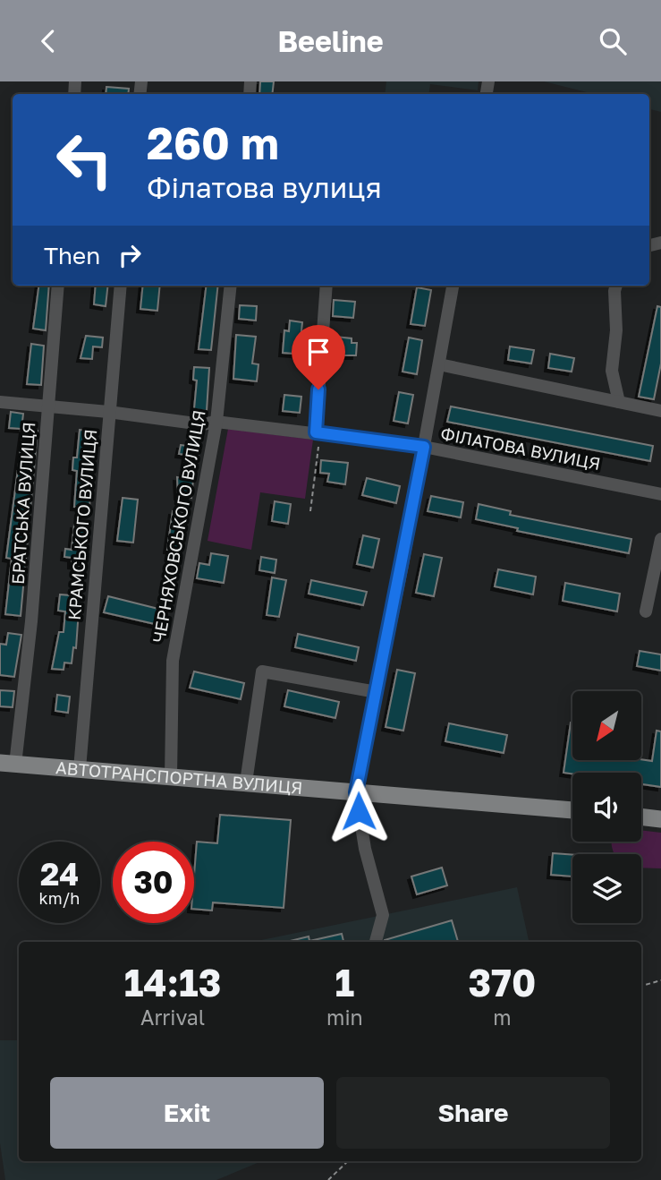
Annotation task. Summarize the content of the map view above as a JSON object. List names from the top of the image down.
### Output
{
  "streets": {
    "main road": ["АВТОТРАНСПОРТНА ВУЛИЦЯ"],
    "street": [
      "ФІЛАТОВА ВУЛИЦЯ",
      "БРАТСЬКА ВУЛИЦЯ",
      "КРАМСЬКОГО ВУЛИЦЯ",
      "ЧЕРНЯХОВСЬКОГО ВУЛИЦЯ"
    ]
  },
  "crossings": [
    ["ФІЛАТОВА ВУЛИЦЯ", "БРАТСЬКА ВУЛИЦЯ"],
    ["ФІЛАТОВА ВУЛИЦЯ", "КРАМСЬКОГО ВУЛИЦЯ"],
    ["ФІЛАТОВА ВУЛИЦЯ", "ЧЕРНЯХОВСЬКОГО ВУЛИЦЯ"],
    ["БРАТСЬКА ВУЛИЦЯ", "АВТОТРАНСПОРТНА ВУЛИЦЯ"],
    ["КРАМСЬКОГО ВУЛИЦЯ", "АВТОТРАНСПОРТНА ВУЛИЦЯ"],
    ["ЧЕРНЯХОВСЬКОГО ВУЛИЦЯ", "АВТОТРАНСПОРТНА ВУЛИЦЯ"]
  ],
  "north": "bottom left",
  "page": {
    "header": "Beeline",
    "turn": ["260 m", "Філатова вулиця"],
    "then": "Then",
    "speed": "24 km/h",
    "limit": "30",
    "eta": [
      "14:13",
      "Arrival",
      "1",
      "min",
      "370",
      "m"
    ],
    "buttons": ["Exit", "Share"]
  }
}
